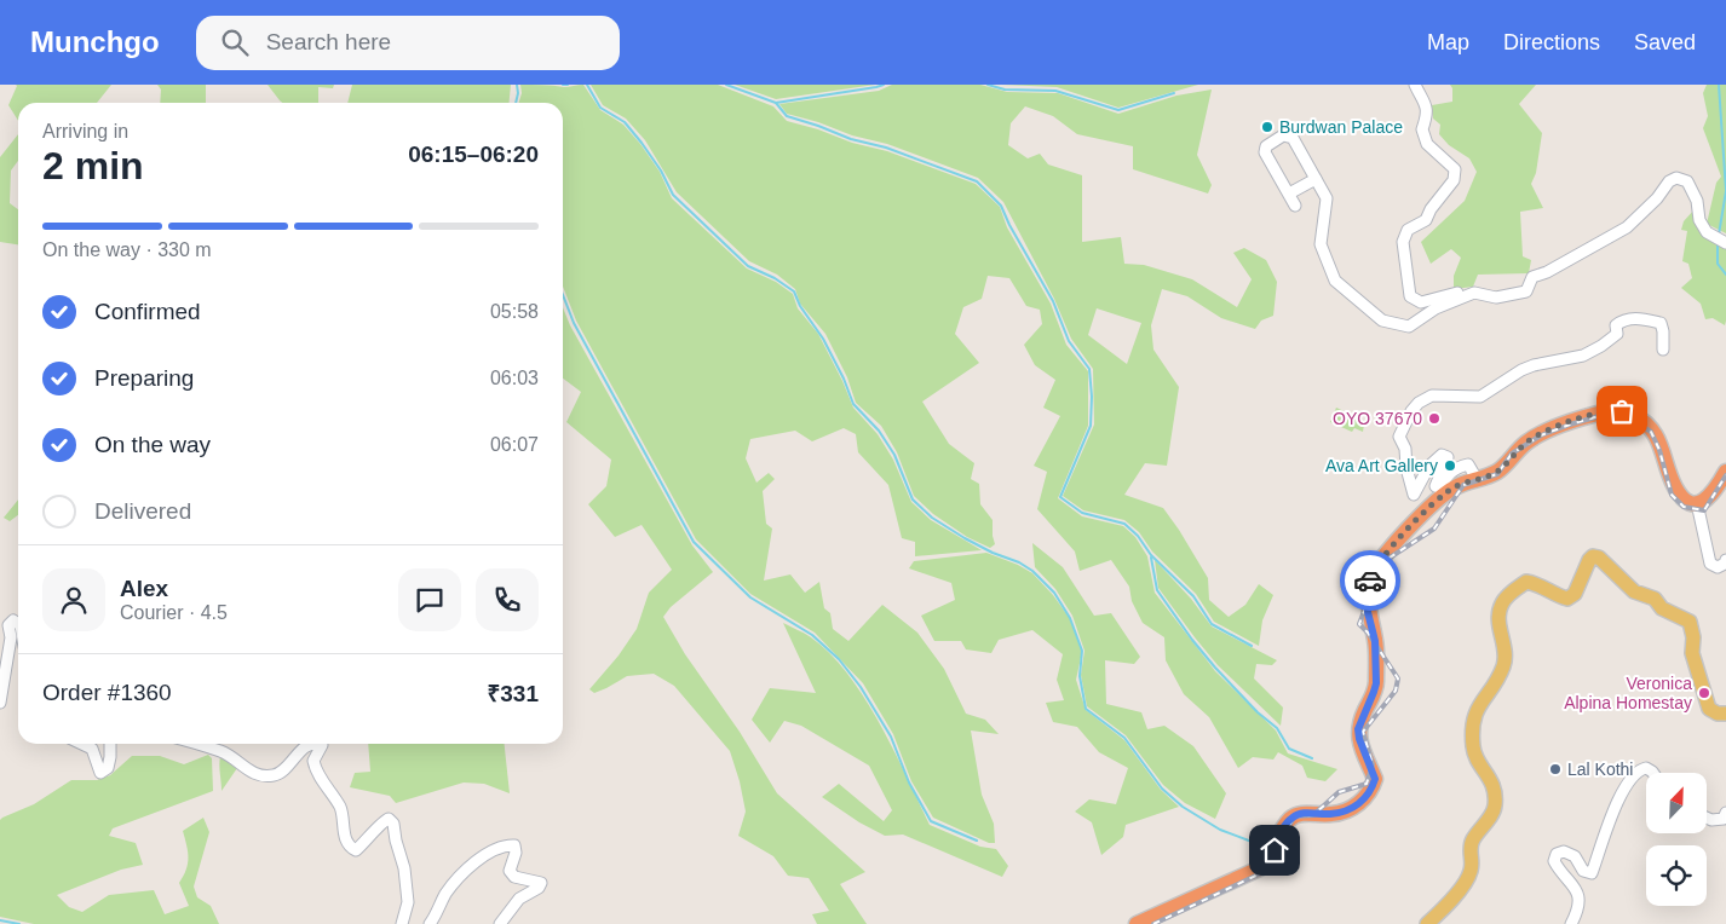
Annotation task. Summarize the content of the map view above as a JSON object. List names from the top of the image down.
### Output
{
  "places": [
    "Burdwan Palace",
    "OYO 37670",
    "Ava Art Gallery",
    "Veronica Alpina Homestay",
    "Lal Kothi"
  ],
  "north": "top right",
  "page": {
    "header": "Munchgo",
    "search": "Search here",
    "nav": ["Map", "Directions", "Saved"],
    "heading": ["2 min", "Arriving in", "06:15–06:20"],
    "panel": [
      "Alex",
      "Courier · 4.5",
      "Order #1360",
      "₹331"
    ],
    "bar": "On the way · 330 m",
    "list": [
      ["Confirmed", "05:58"],
      ["Preparing", "06:03"],
      ["On the way", "06:07"],
      "Delivered"
    ]
  }
}
